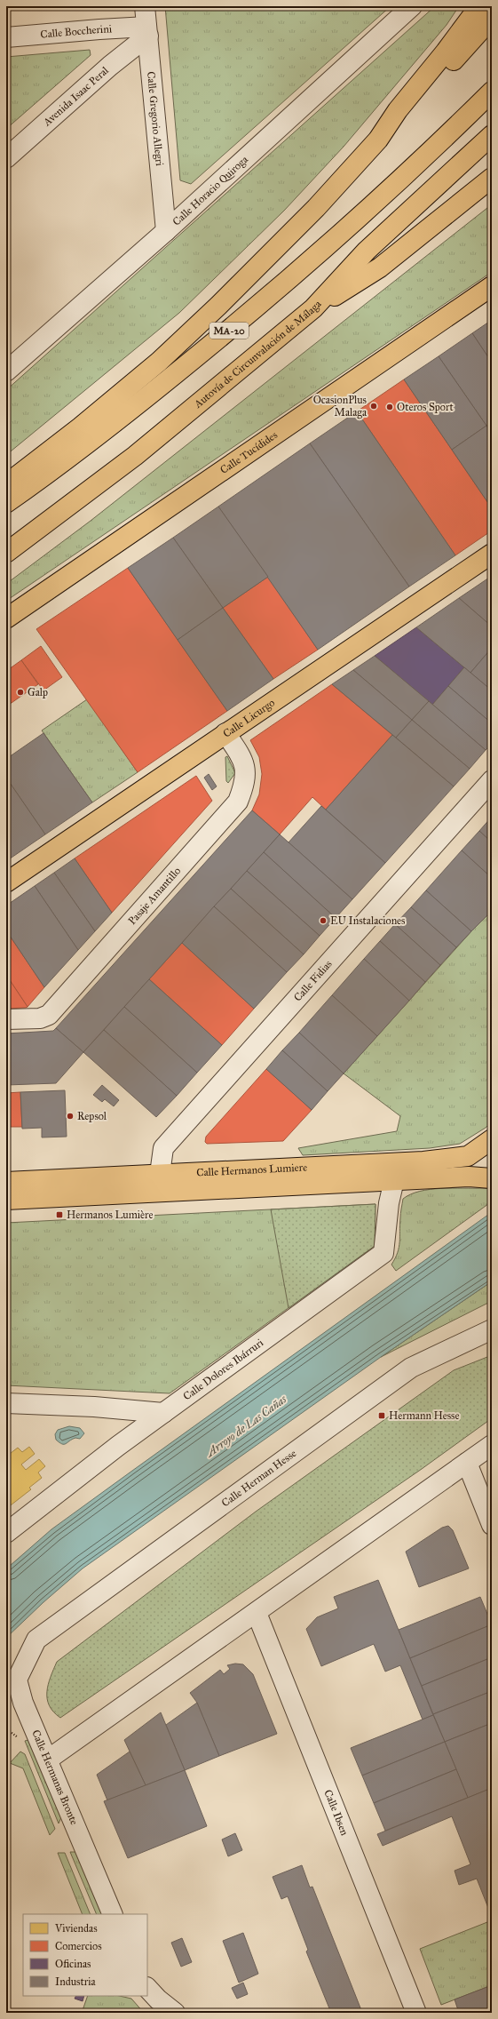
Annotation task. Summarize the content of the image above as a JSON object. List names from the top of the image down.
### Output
{
  "streets": {
    "main road": [
      "MA-20",
      "Autovía de Circunvalación de Málaga",
      "Calle Tucídides",
      "Calle Licurgo",
      "Calle Hermanos Lumiere"
    ],
    "street": [
      "Calle Boccherini",
      "Avenida Isaac Peral",
      "Calle Gregorio Allegri",
      "Calle Horacio Quiroga",
      "Pasaje Amantillo",
      "Calle Fidias",
      "Calle Dolores Ibárruri",
      "Calle Herman Hesse",
      "Calle Hermanas Bronte",
      "Calle Ibsen"
    ]
  },
  "crossings": [
    ["Calle Boccherini", "Avenida Isaac Peral"],
    ["Calle Boccherini", "Calle Gregorio Allegri"],
    ["Avenida Isaac Peral", "Calle Gregorio Allegri"],
    ["Calle Gregorio Allegri", "Calle Horacio Quiroga"],
    ["Calle Licurgo", "Pasaje Amantillo"],
    ["Calle Fidias", "Calle Hermanos Lumiere"],
    ["Calle Hermanos Lumiere", "Calle Dolores Ibárruri"],
    ["Calle Herman Hesse", "Calle Hermanas Bronte"]
  ],
  "water": ["Arroyo de Las Cañas"],
  "places": {
    "other": [
      "OcasionPlus Malaga",
      "Oteros Sport",
      "Galp",
      "EU Instalaciones",
      "Repsol"
    ],
    "transit": ["Hermanos Lumière", "Hermann Hesse"]
  },
  "legend": [
    "Viviendas",
    "Comercios",
    "Oficinas",
    "Industria"
  ]
}
